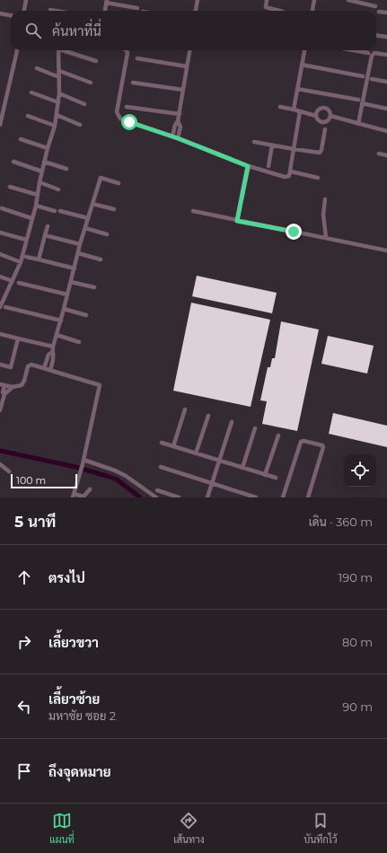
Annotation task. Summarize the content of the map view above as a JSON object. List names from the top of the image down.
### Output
{
  "scale_bar": "100 m",
  "page": {
    "search": "ค้นหาที่นี่",
    "scale": "100 m",
    "heading": ["5 นาที", "เดิน · 360 m"],
    "list": [
      ["ตรงไป", "190 m"],
      ["เลี้ยวขวา", "80 m"],
      ["เลี้ยวซ้าย", "มหาชัย ซอย 2", "90 m"],
      "ถึงจุดหมาย"
    ],
    "nav": ["แผนที่", "เส้นทาง", "บันทึกไว้"]
  }
}
